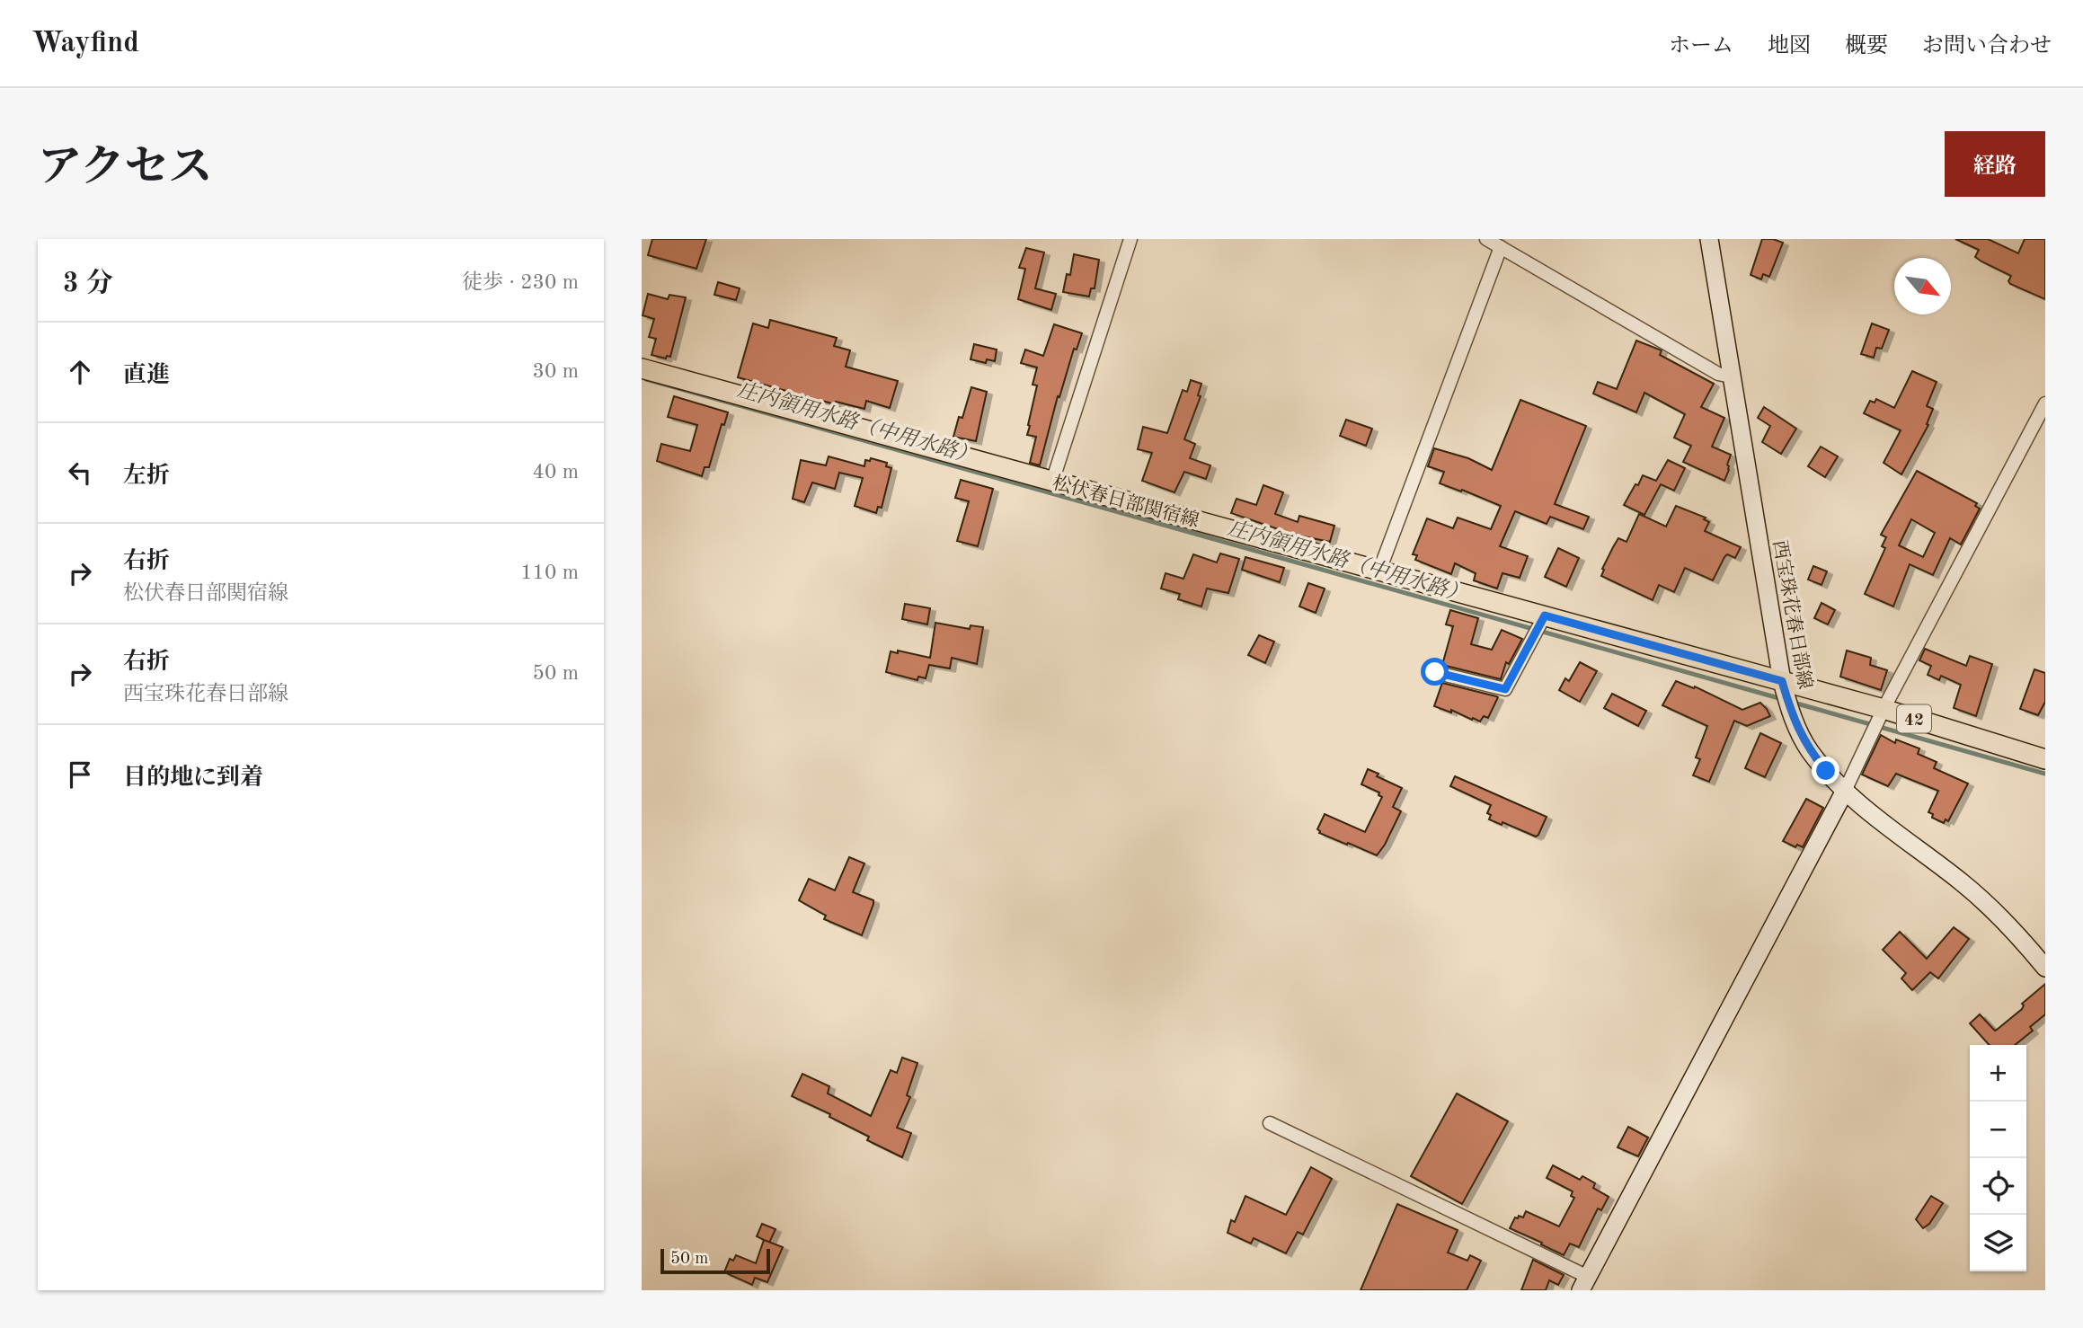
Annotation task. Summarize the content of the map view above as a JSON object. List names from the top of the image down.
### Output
{
  "streets": {
    "main road": ["松伏春日部関宿線", "西宝珠花春日部線", "42"]
  },
  "crossings": [
    ["松伏春日部関宿線", "西宝珠花春日部線"]
  ],
  "water": ["庄内領用水路（中用水路）"],
  "scale_bar": "50 m",
  "north": "bottom right",
  "page": {
    "header": "Wayfind",
    "nav": [
      "ホーム",
      "地図",
      "概要",
      "お問い合わせ"
    ],
    "title": "アクセス",
    "buttons": "経路",
    "heading": ["3 分", "徒歩 · 230 m"],
    "list": [
      ["直進", "30 m"],
      ["左折", "40 m"],
      ["右折", "松伏春日部関宿線", "110 m"],
      ["右折", "西宝珠花春日部線", "50 m"],
      "目的地に到着"
    ],
    "map_buttons": ["+", "−"],
    "scale": "50 m"
  }
}
